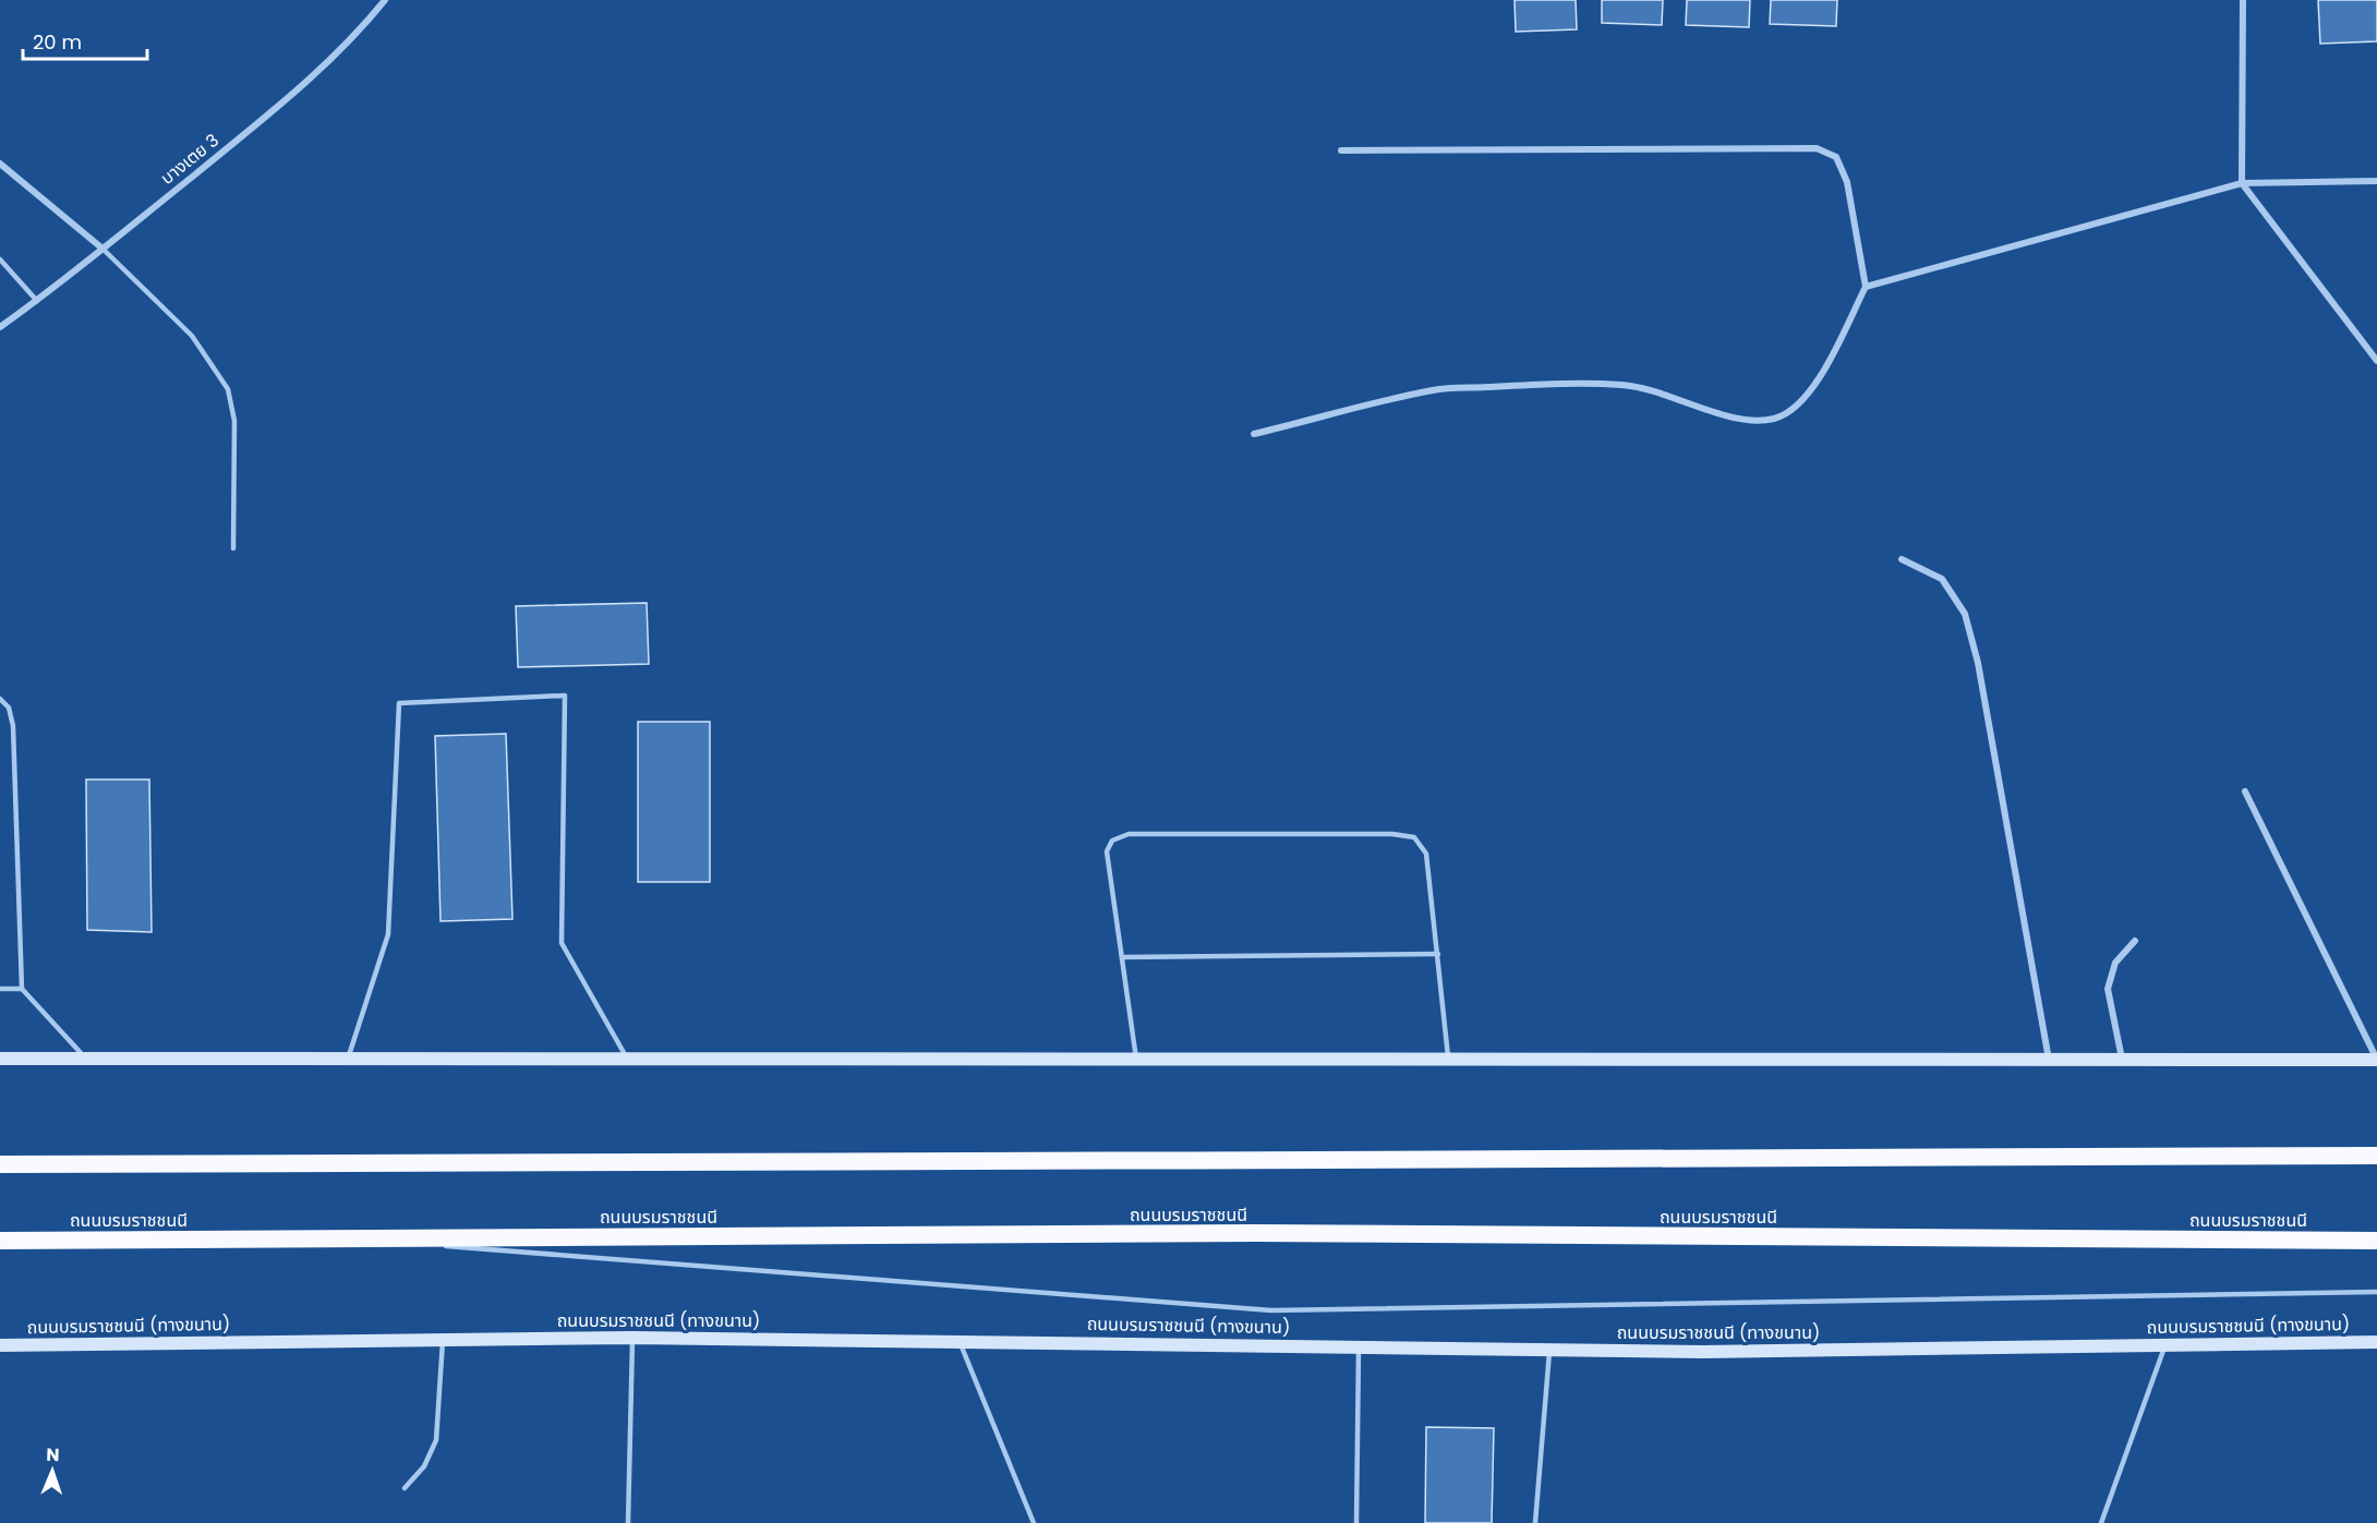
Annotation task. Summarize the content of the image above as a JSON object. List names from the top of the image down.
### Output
{
  "streets": {
    "highway": ["ถนนบรมราชชนนี"],
    "main road": ["ถนนบรมราชชนนี (ทางขนาน)"],
    "street": ["บางเตย 3"]
  },
  "scale_bar": "20 m",
  "north": "top"
}
